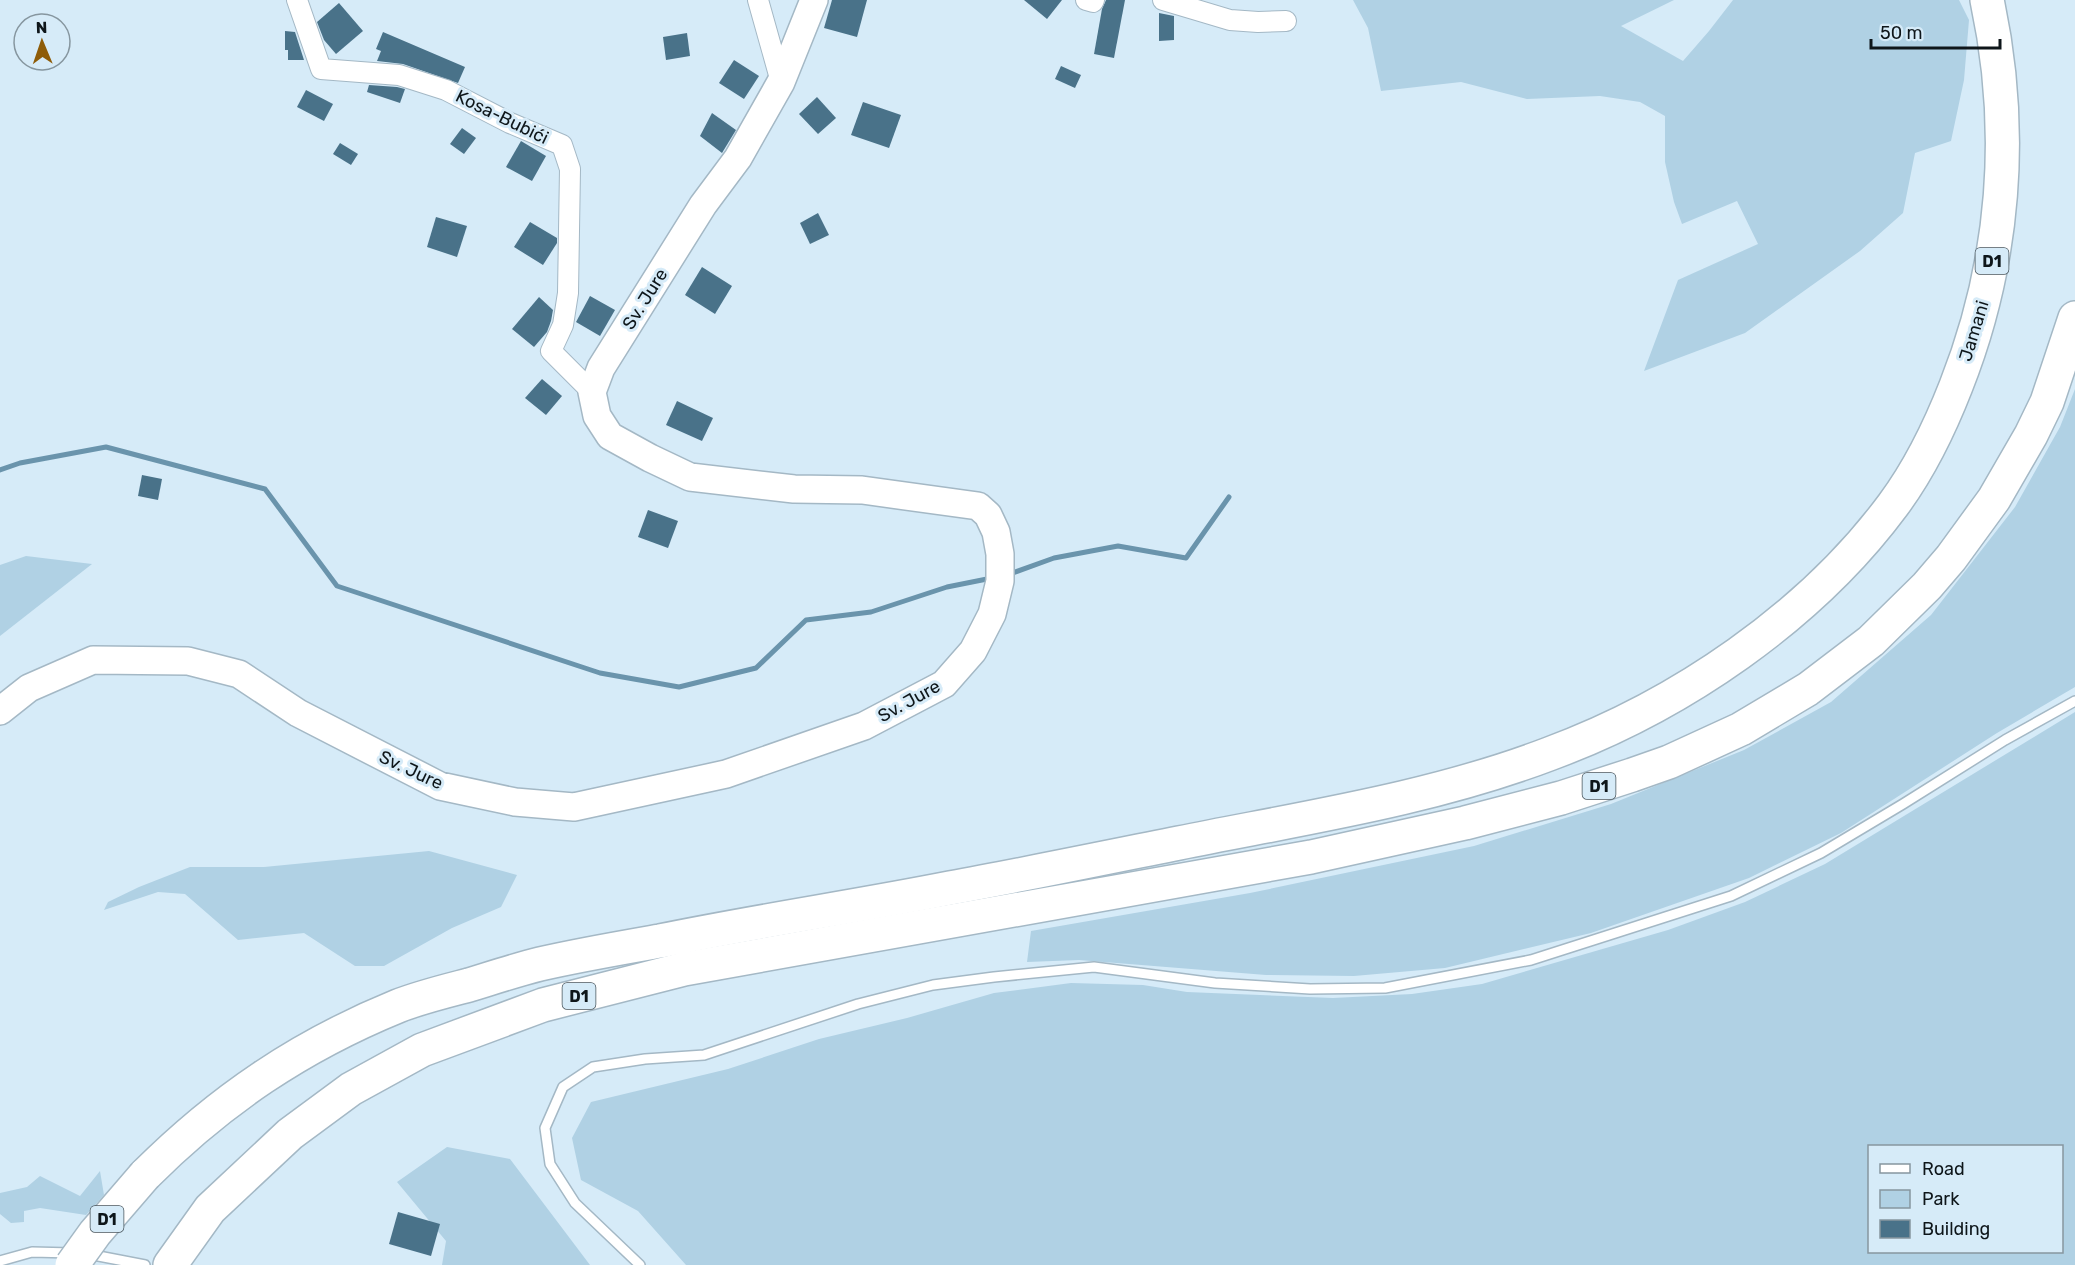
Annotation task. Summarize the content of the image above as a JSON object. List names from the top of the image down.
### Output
{
  "streets": {
    "highway": ["D1", "Jamani"],
    "street": ["Kosa-Bubići", "Sv. Jure"]
  },
  "crossings": [
    ["Kosa-Bubići", "Sv. Jure"]
  ],
  "legend": ["Road", "Park", "Building"],
  "scale_bar": "50 m",
  "north": "top"
}
